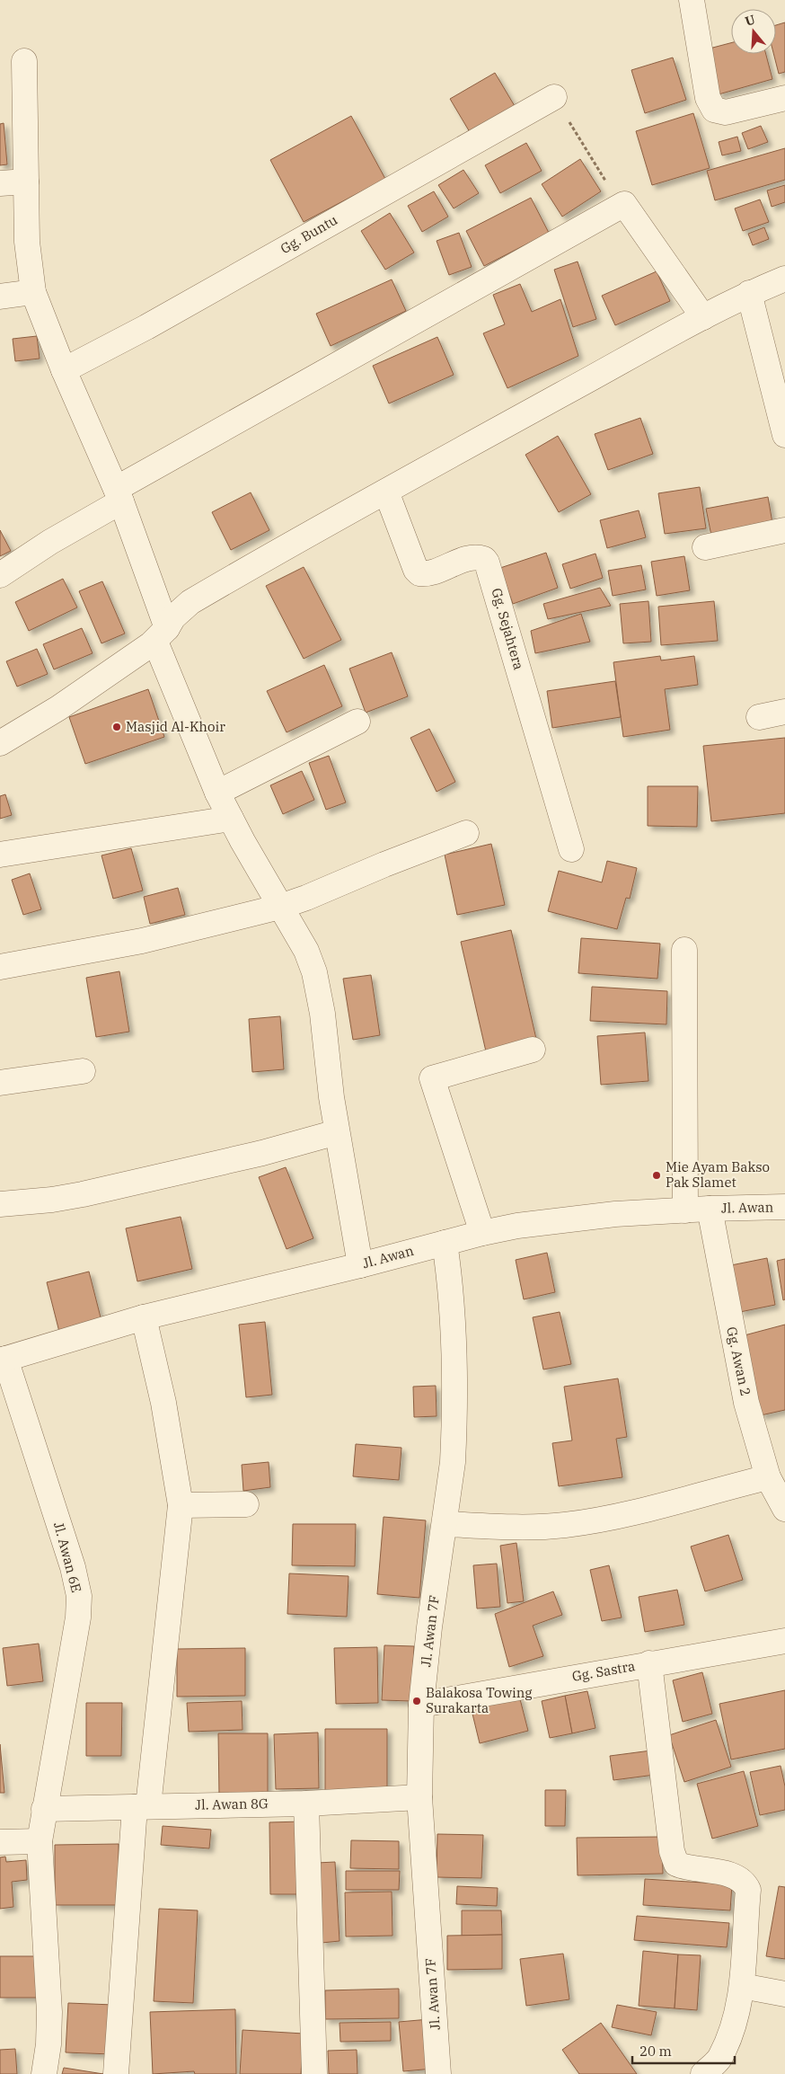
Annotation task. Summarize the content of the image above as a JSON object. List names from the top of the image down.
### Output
{
  "streets": {
    "street": [
      "Gg. Buntu",
      "Gg. Sejahtera",
      "Jl. Awan",
      "Gg. Awan 2",
      "Jl. Awan 6E",
      "Jl. Awan 7F",
      "Gg. Sastra",
      "Jl. Awan 8G"
    ]
  },
  "crossings": [
    ["Jl. Awan", "Gg. Awan 2"],
    ["Jl. Awan", "Jl. Awan 6E"],
    ["Jl. Awan", "Jl. Awan 7F"],
    ["Jl. Awan 6E", "Jl. Awan 8G"],
    ["Jl. Awan 7F", "Gg. Sastra"],
    ["Jl. Awan 7F", "Jl. Awan 8G"]
  ],
  "places": ["Masjid Al-Khoir", "Mie Ayam Bakso Pak Slamet", "Balakosa Towing Surakarta"],
  "scale_bar": "20 m",
  "north": "top"
}
